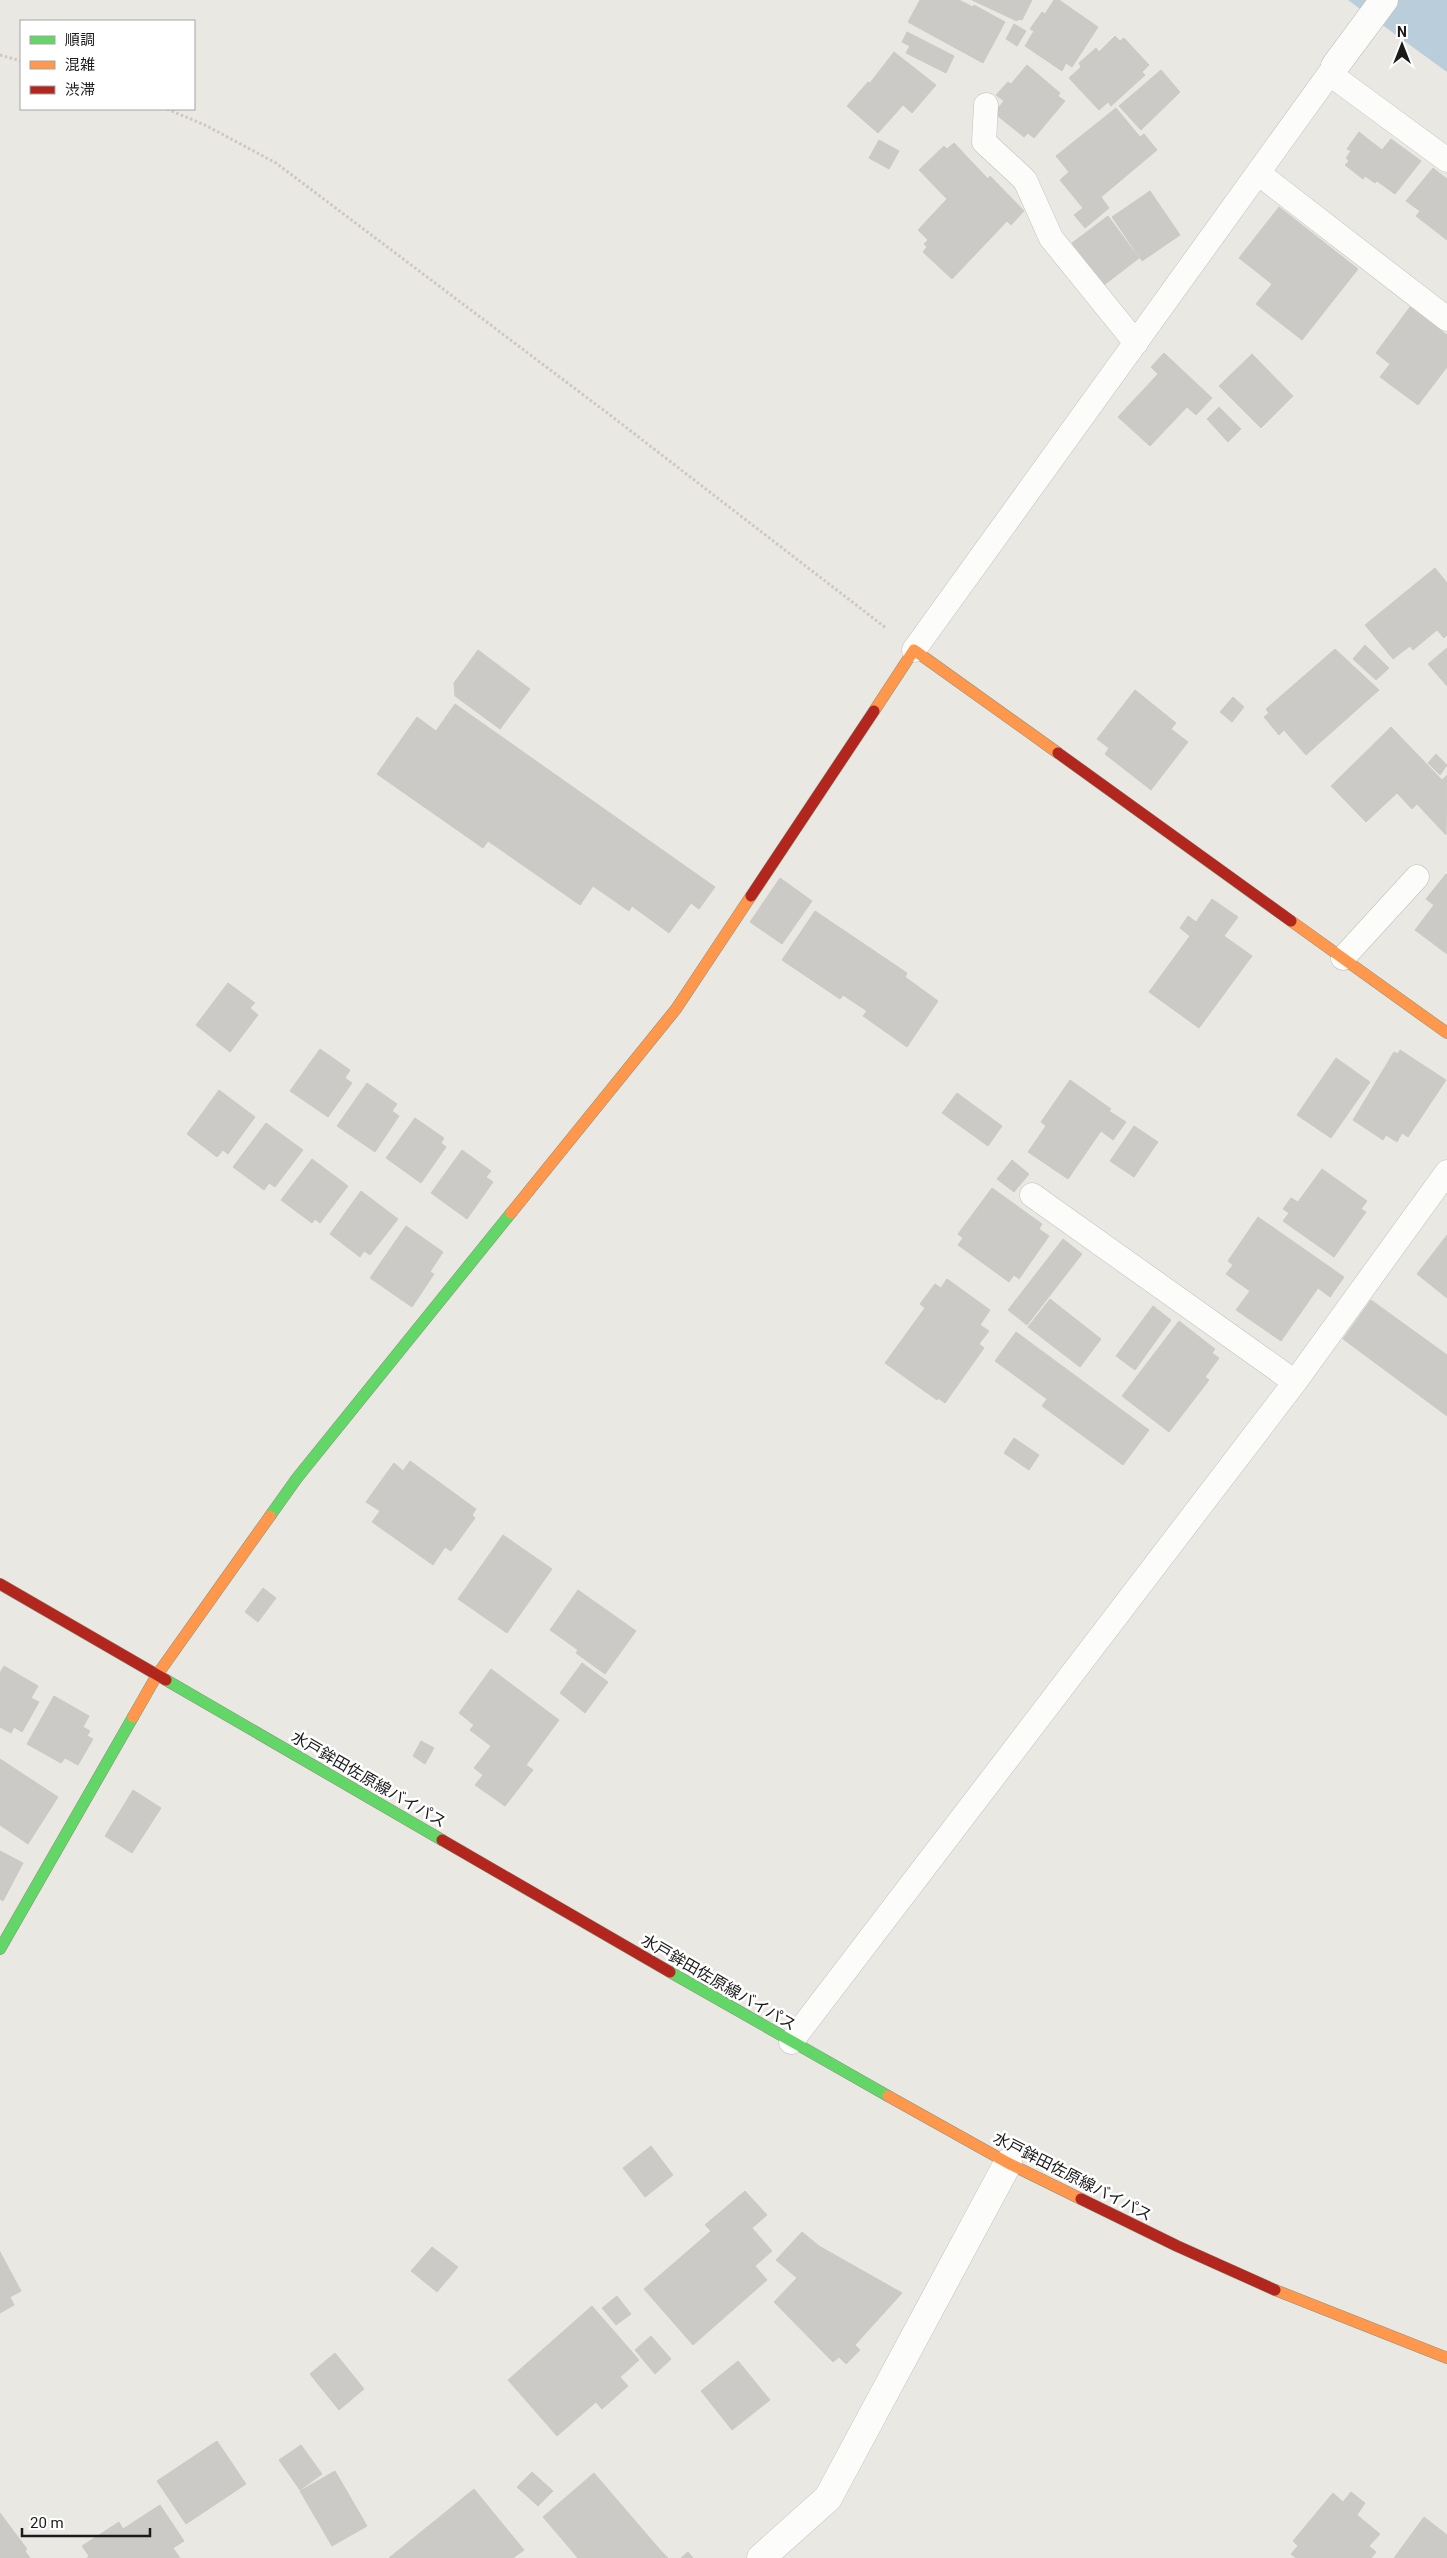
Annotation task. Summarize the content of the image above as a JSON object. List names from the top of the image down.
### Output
{
  "streets": {
    "street": ["水戸鉾田佐原線バイパス"]
  },
  "legend": ["順調", "混雑", "渋滞"],
  "scale_bar": "20 m",
  "north": "top"
}
